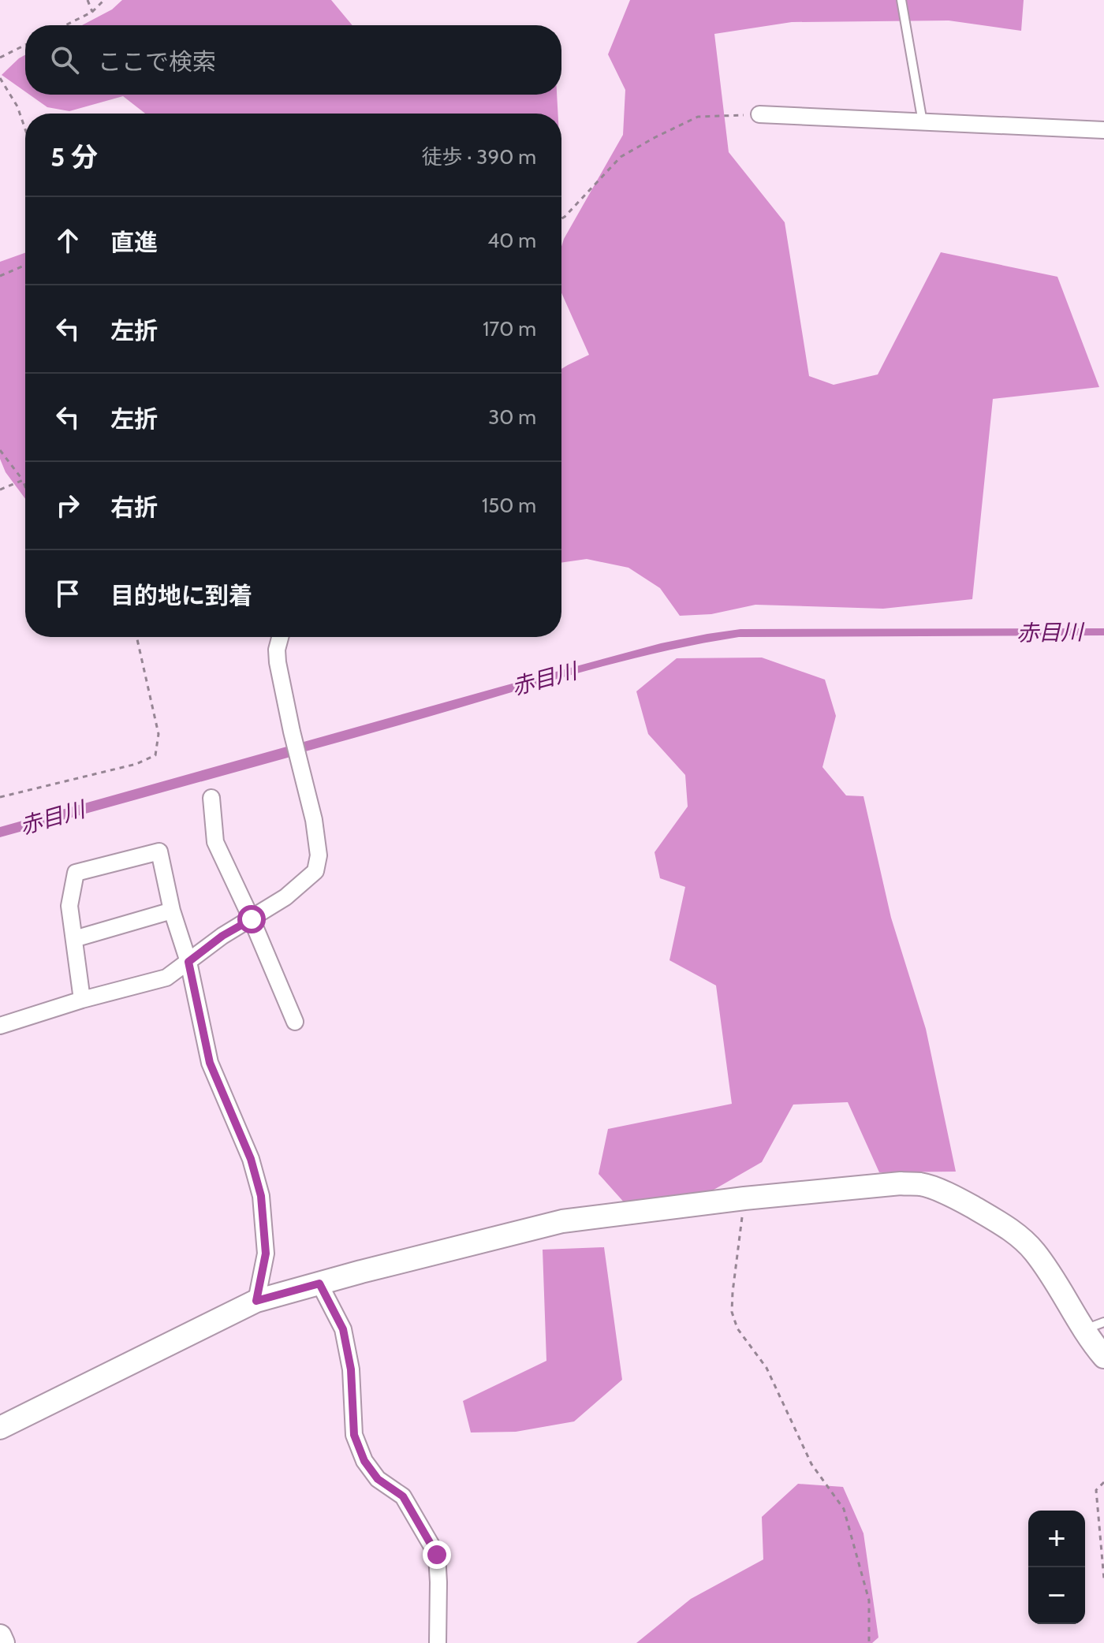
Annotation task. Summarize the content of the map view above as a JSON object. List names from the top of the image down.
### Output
{
  "water": ["赤目川"],
  "page": {
    "search": "ここで検索",
    "heading": ["5 分", "徒歩 · 390 m"],
    "list": [
      ["直進", "40 m"],
      ["左折", "170 m"],
      ["左折", "30 m"],
      ["右折", "150 m"],
      "目的地に到着"
    ],
    "map_buttons": ["+", "−"]
  }
}
